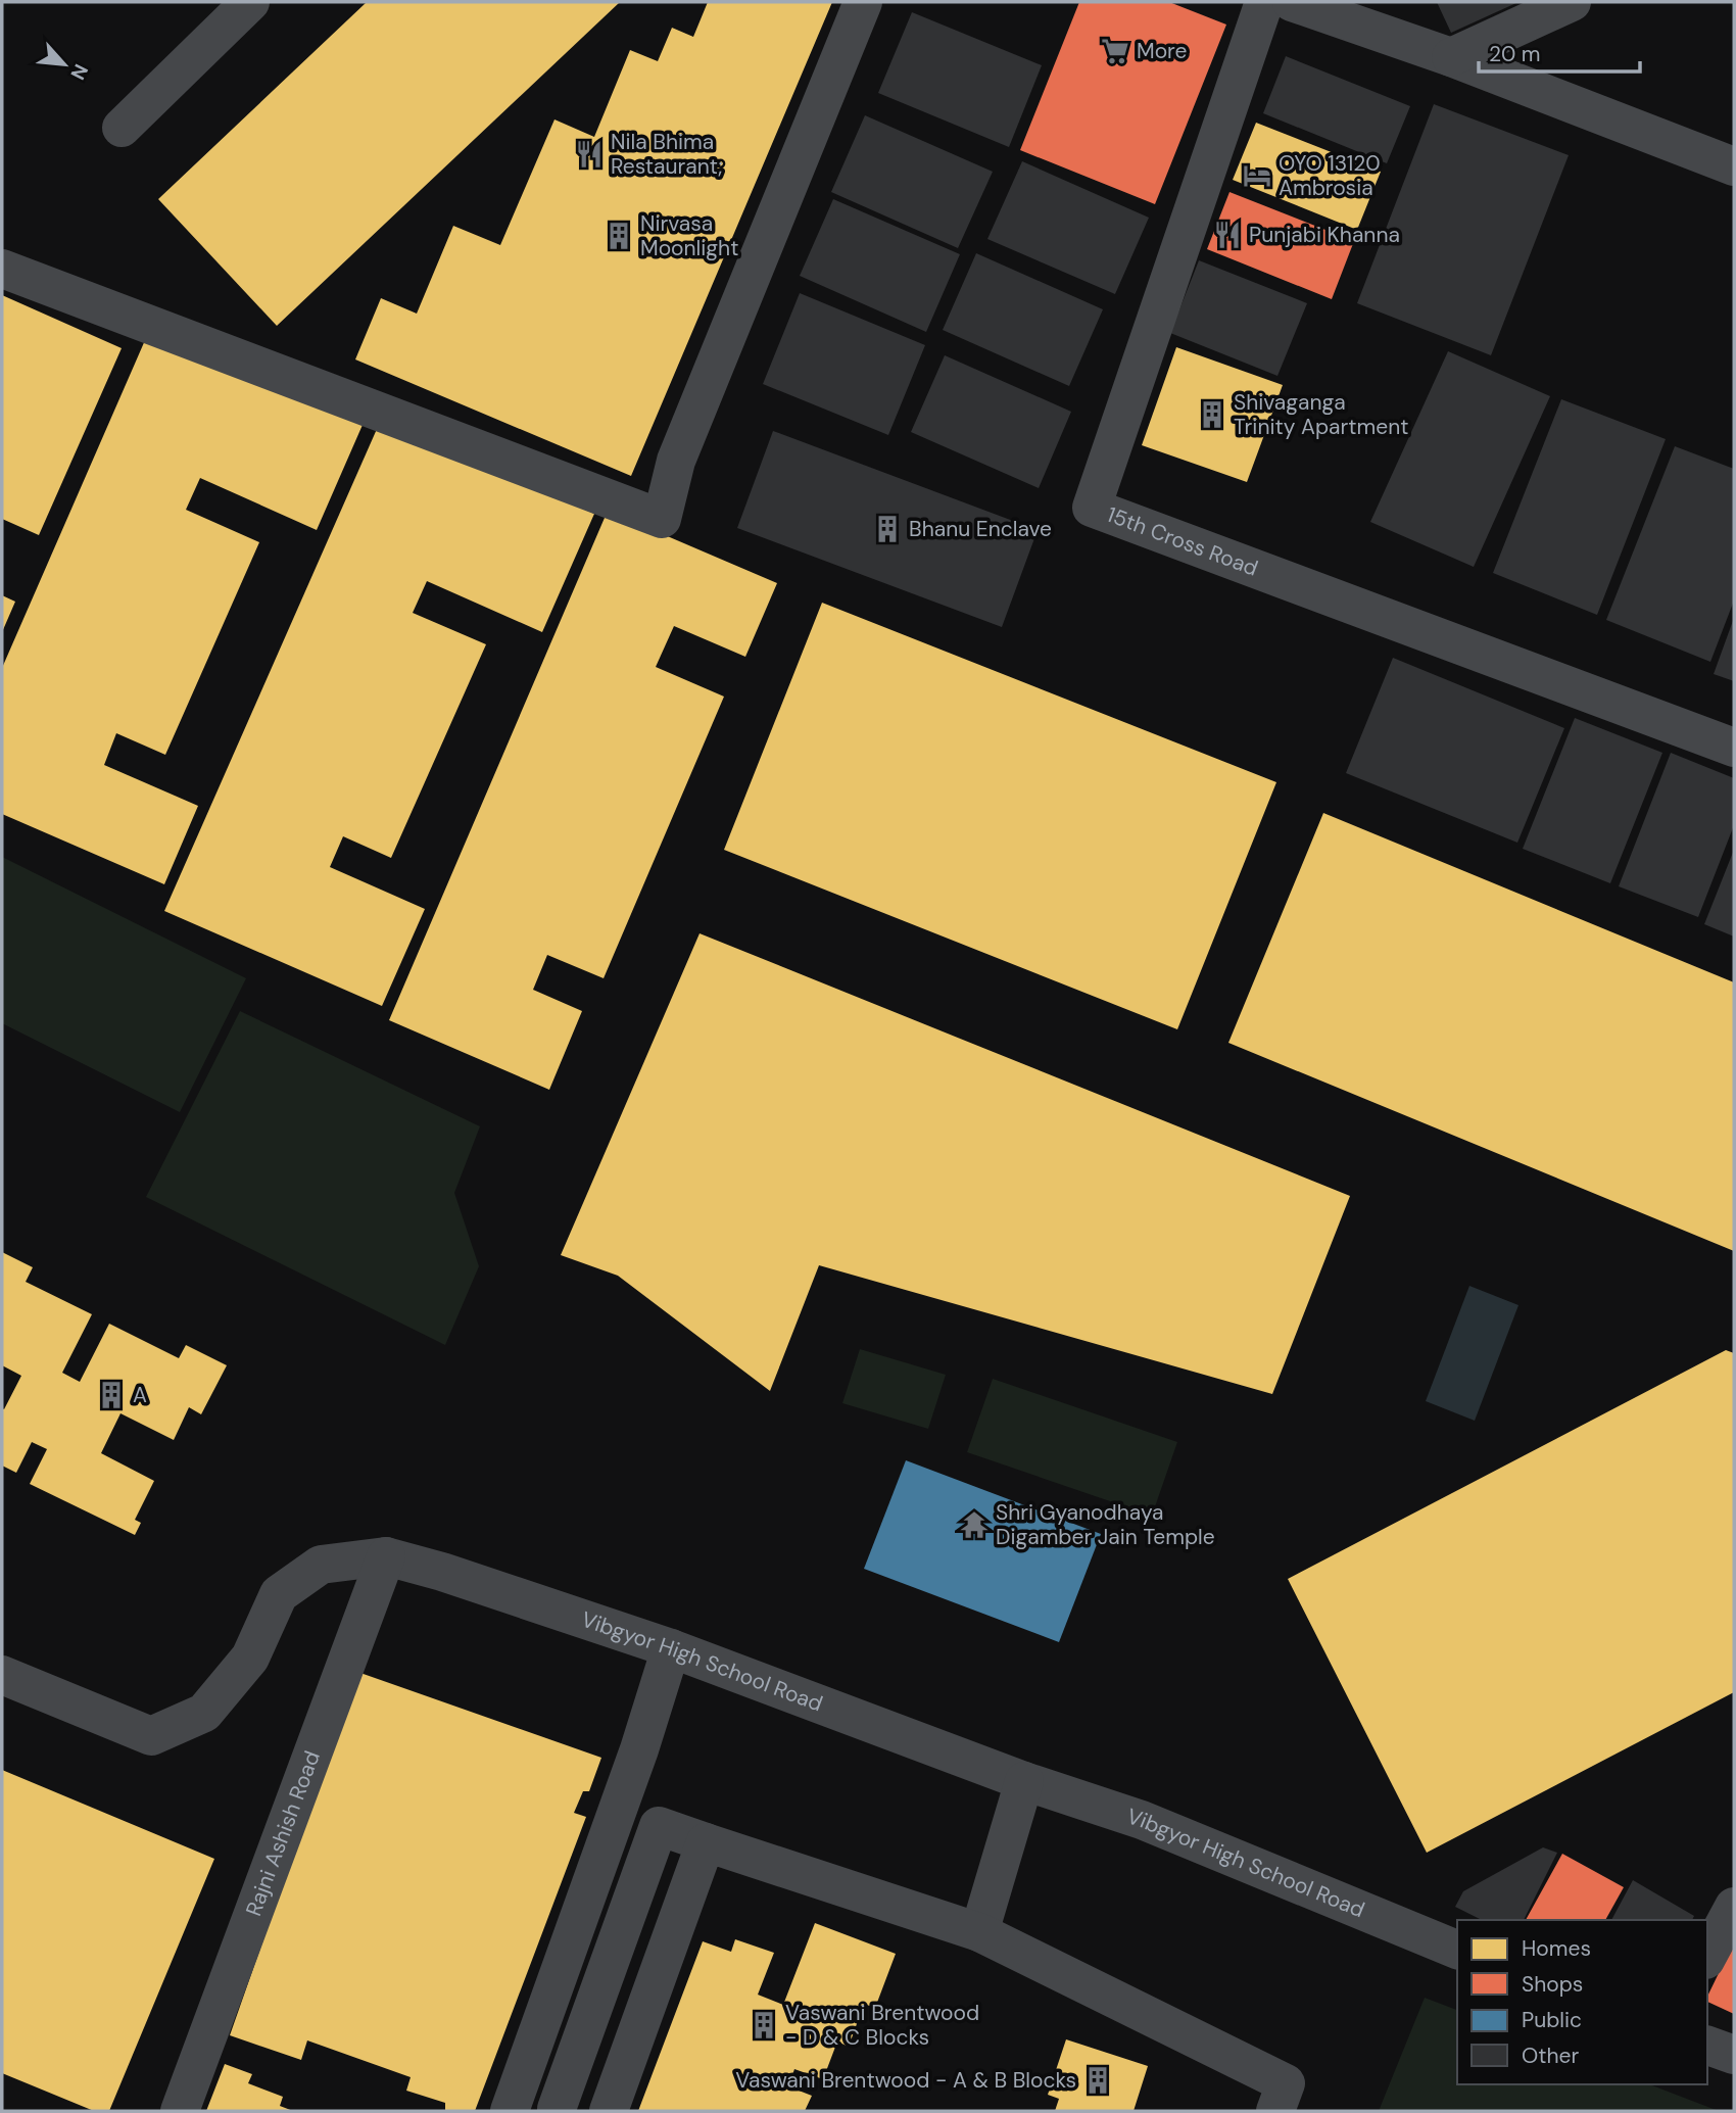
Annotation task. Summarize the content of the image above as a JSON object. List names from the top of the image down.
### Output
{
  "streets": {
    "street": ["15th Cross Road", "Vibgyor High School Road", "Rajni Ashish Road"]
  },
  "crossings": [
    ["Vibgyor High School Road", "Rajni Ashish Road"]
  ],
  "places": {
    "supermarket": ["More"],
    "restaurant": ["Nila Bhima Restaurant;", "Punjabi Khanna"],
    "hotel": ["OYO 13120 Ambrosia"],
    "building": [
      "Nirvasa Moonlight",
      "Shivaganga Trinity Apartment",
      "Bhanu Enclave",
      "A",
      "Vaswani Brentwood - D & C Blocks",
      "Vaswani Brentwood - A & B Blocks"
    ],
    "temple": ["Shri Gyanodhaya Digamber Jain Temple"]
  },
  "legend": [
    "Homes",
    "Shops",
    "Public",
    "Other"
  ],
  "scale_bar": "20 m",
  "north": "bottom right"
}
